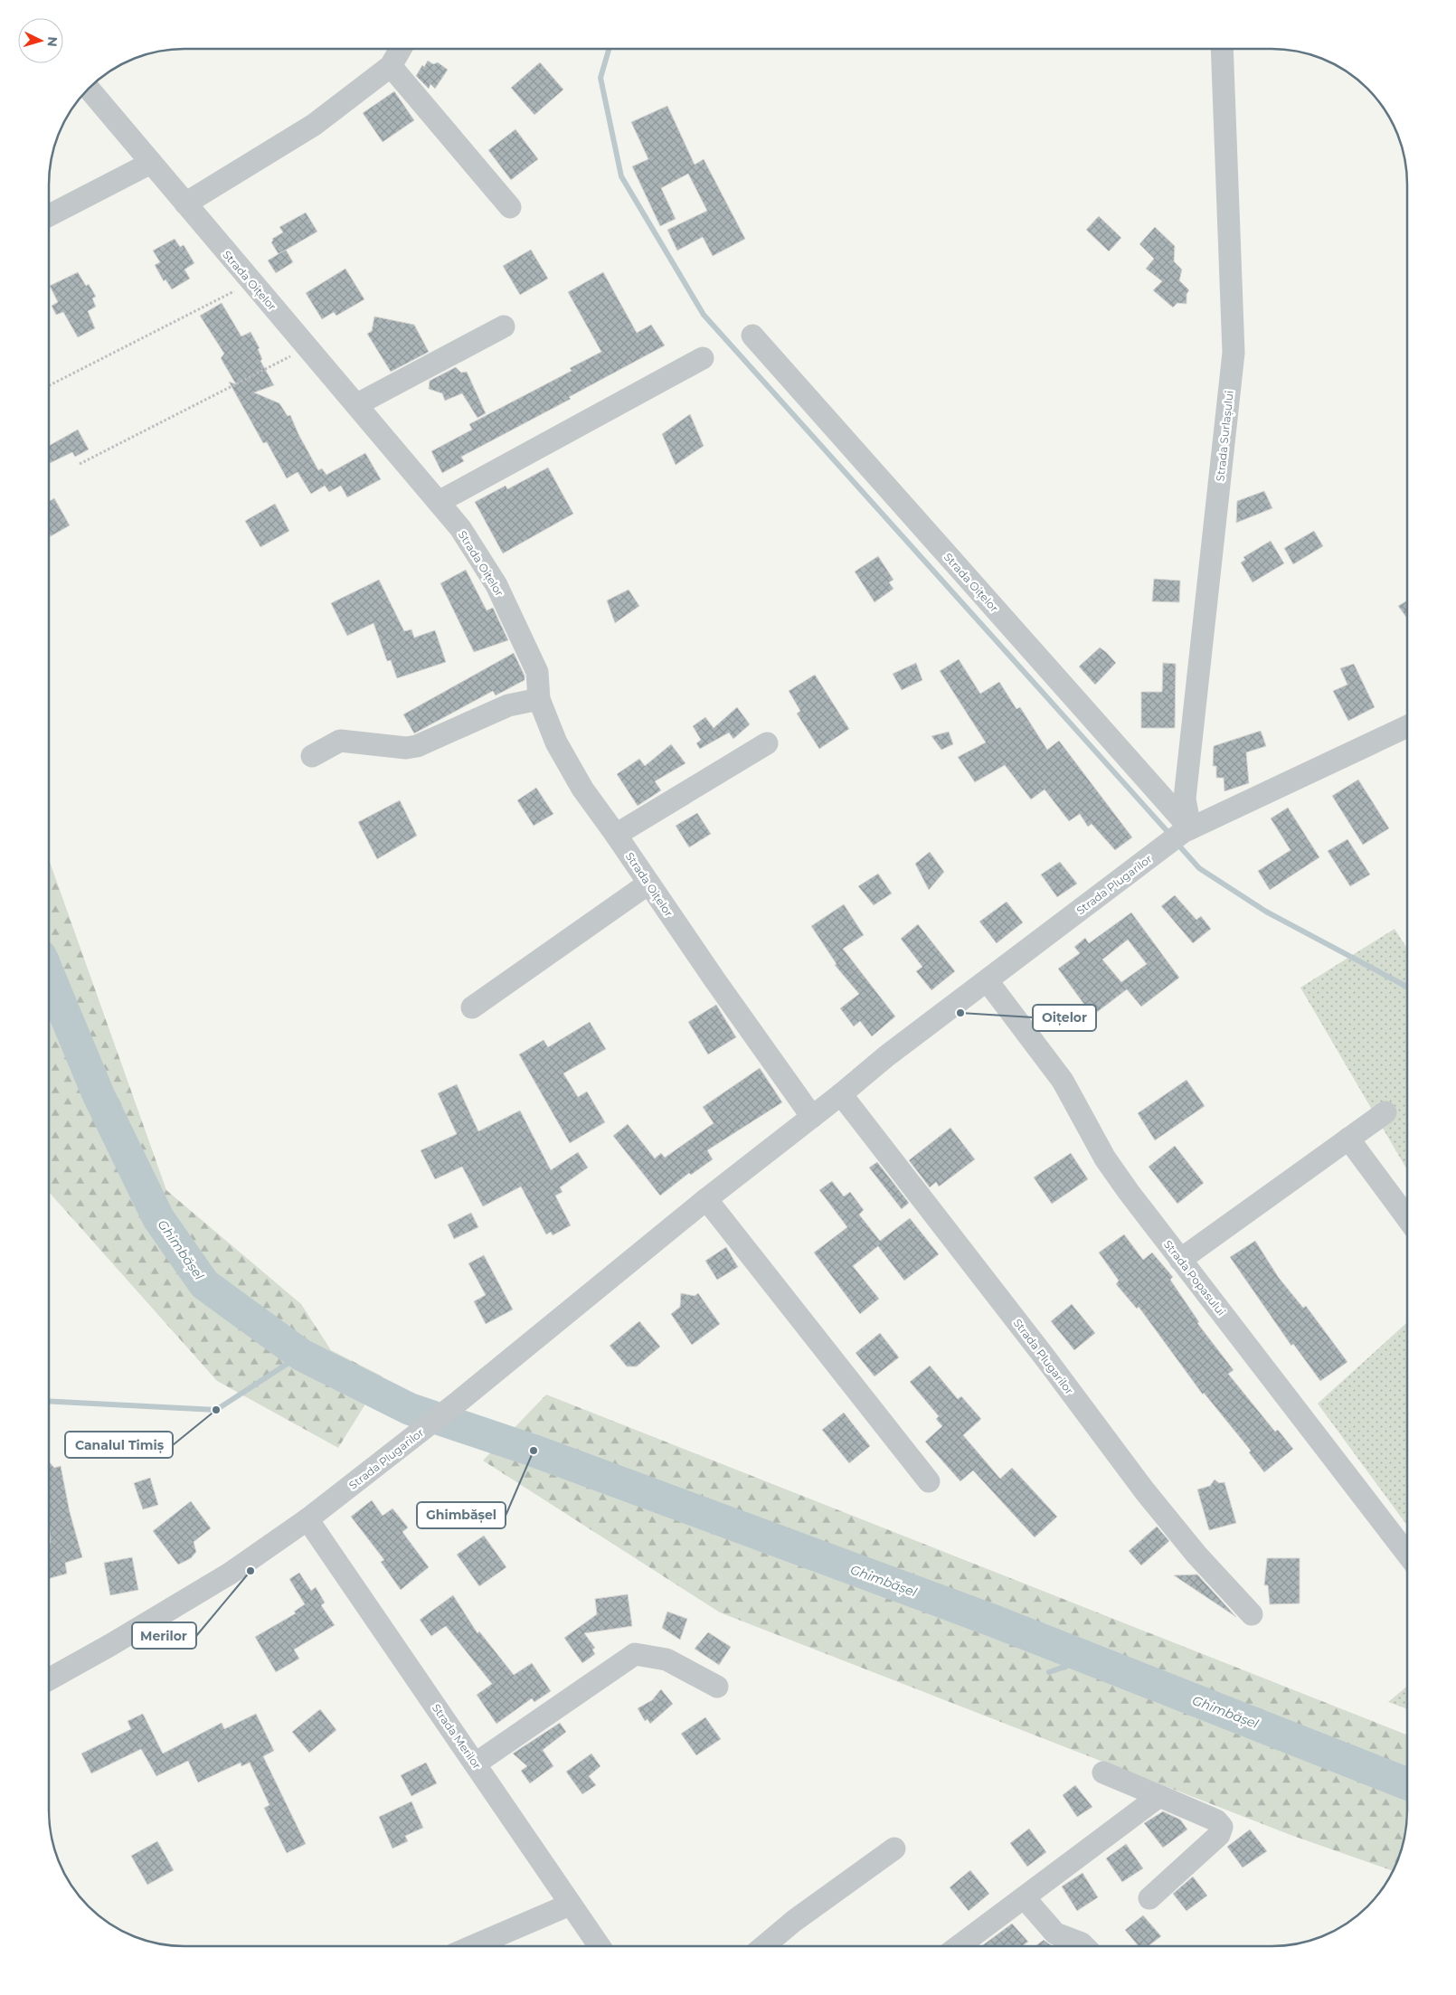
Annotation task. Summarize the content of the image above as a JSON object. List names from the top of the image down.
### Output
{
  "streets": {
    "street": [
      "Strada Oițelor",
      "Strada Surlașului",
      "Strada Plugarilor",
      "Strada Popasului",
      "Strada Merilor"
    ]
  },
  "crossings": [
    ["Strada Oițelor", "Strada Surlașului"],
    ["Strada Oițelor", "Strada Plugarilor"],
    ["Strada Surlașului", "Strada Plugarilor"],
    ["Strada Plugarilor", "Strada Popasului"],
    ["Strada Plugarilor", "Strada Merilor"]
  ],
  "water": ["Ghimbășel"],
  "places": [
    "Oițelor",
    "Canalul Timiș",
    "Ghimbășel",
    "Merilor"
  ],
  "north": "right"
}
